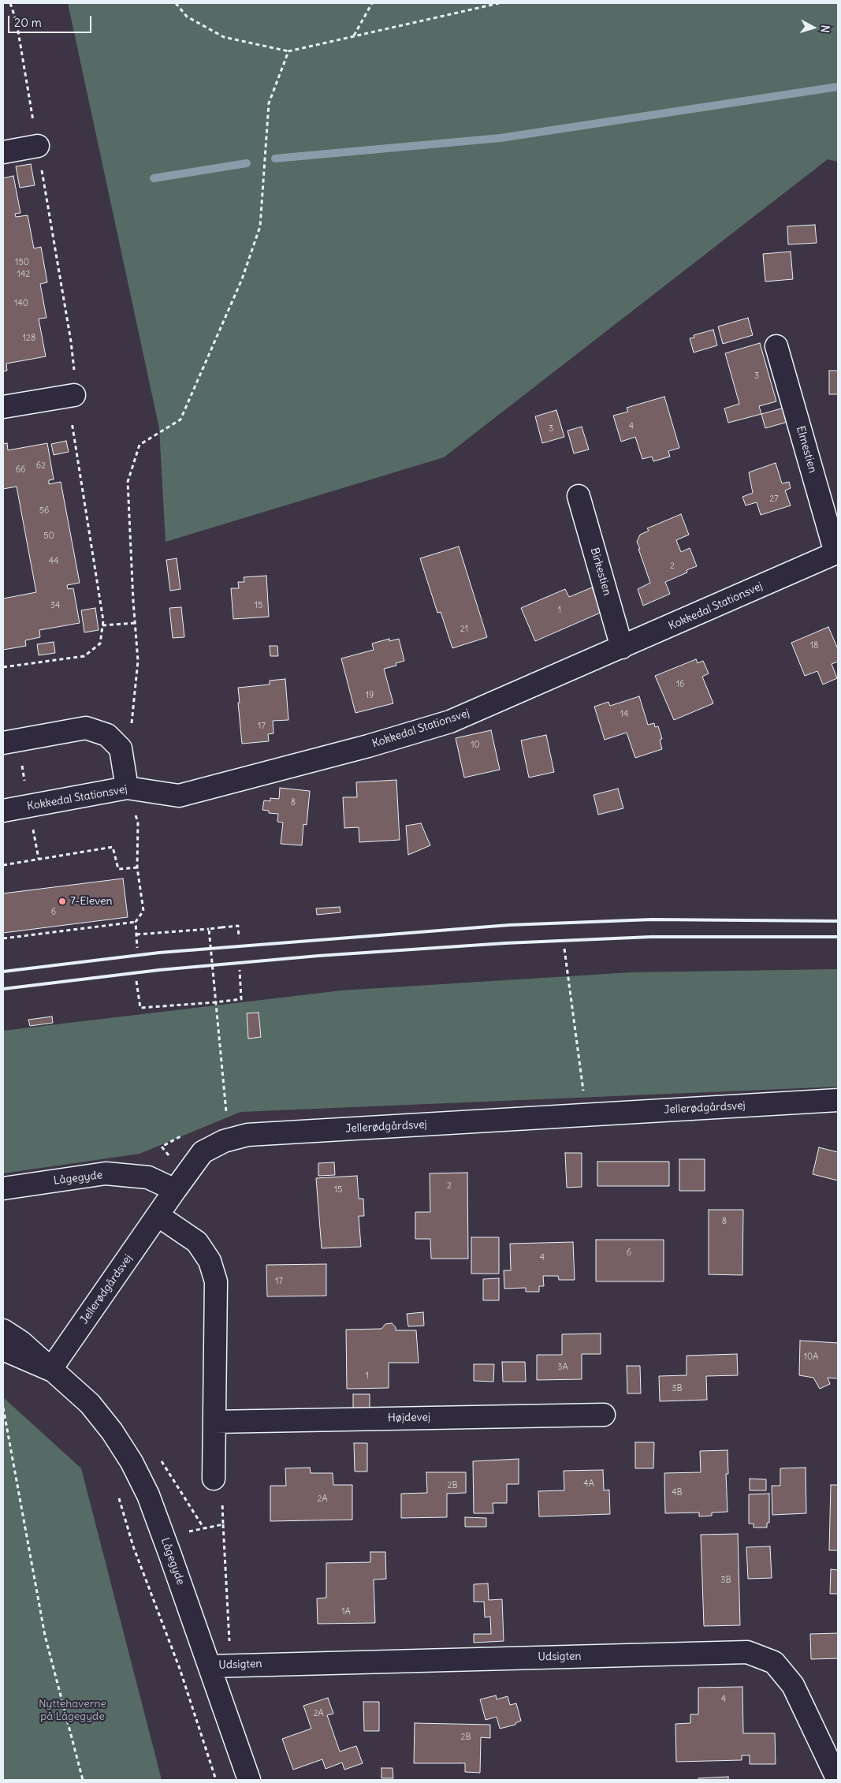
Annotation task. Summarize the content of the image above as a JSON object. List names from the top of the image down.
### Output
{
  "streets": {
    "street": [
      "Elmestien",
      "Birkestien",
      "Kokkedal Stationsvej",
      "Jellerødgårdsvej",
      "Lågegyde",
      "Højdevej",
      "Udsigten"
    ]
  },
  "crossings": [
    ["Elmestien", "Kokkedal Stationsvej"],
    ["Birkestien", "Kokkedal Stationsvej"],
    ["Jellerødgårdsvej", "Lågegyde"],
    ["Lågegyde", "Udsigten"]
  ],
  "parks": ["Nyttehaverne på Lågegyde"],
  "places": ["7-Eleven"],
  "house_numbers": [
    "150",
    "142",
    "140",
    "128",
    "3",
    "4",
    "3",
    "62",
    "66",
    "27",
    "56",
    "50",
    "44",
    "2",
    "34",
    "15",
    "1",
    "21",
    "18",
    "16",
    "19",
    "14",
    "17",
    "10",
    "8",
    "6",
    "2",
    "15",
    "8",
    "6",
    "4",
    "17",
    "10A",
    "3A",
    "1",
    "3B",
    "4A",
    "2B",
    "4B",
    "2A",
    "3B",
    "1A",
    "4",
    "2A",
    "2B"
  ],
  "scale_bar": "20 m",
  "north": "right"
}
